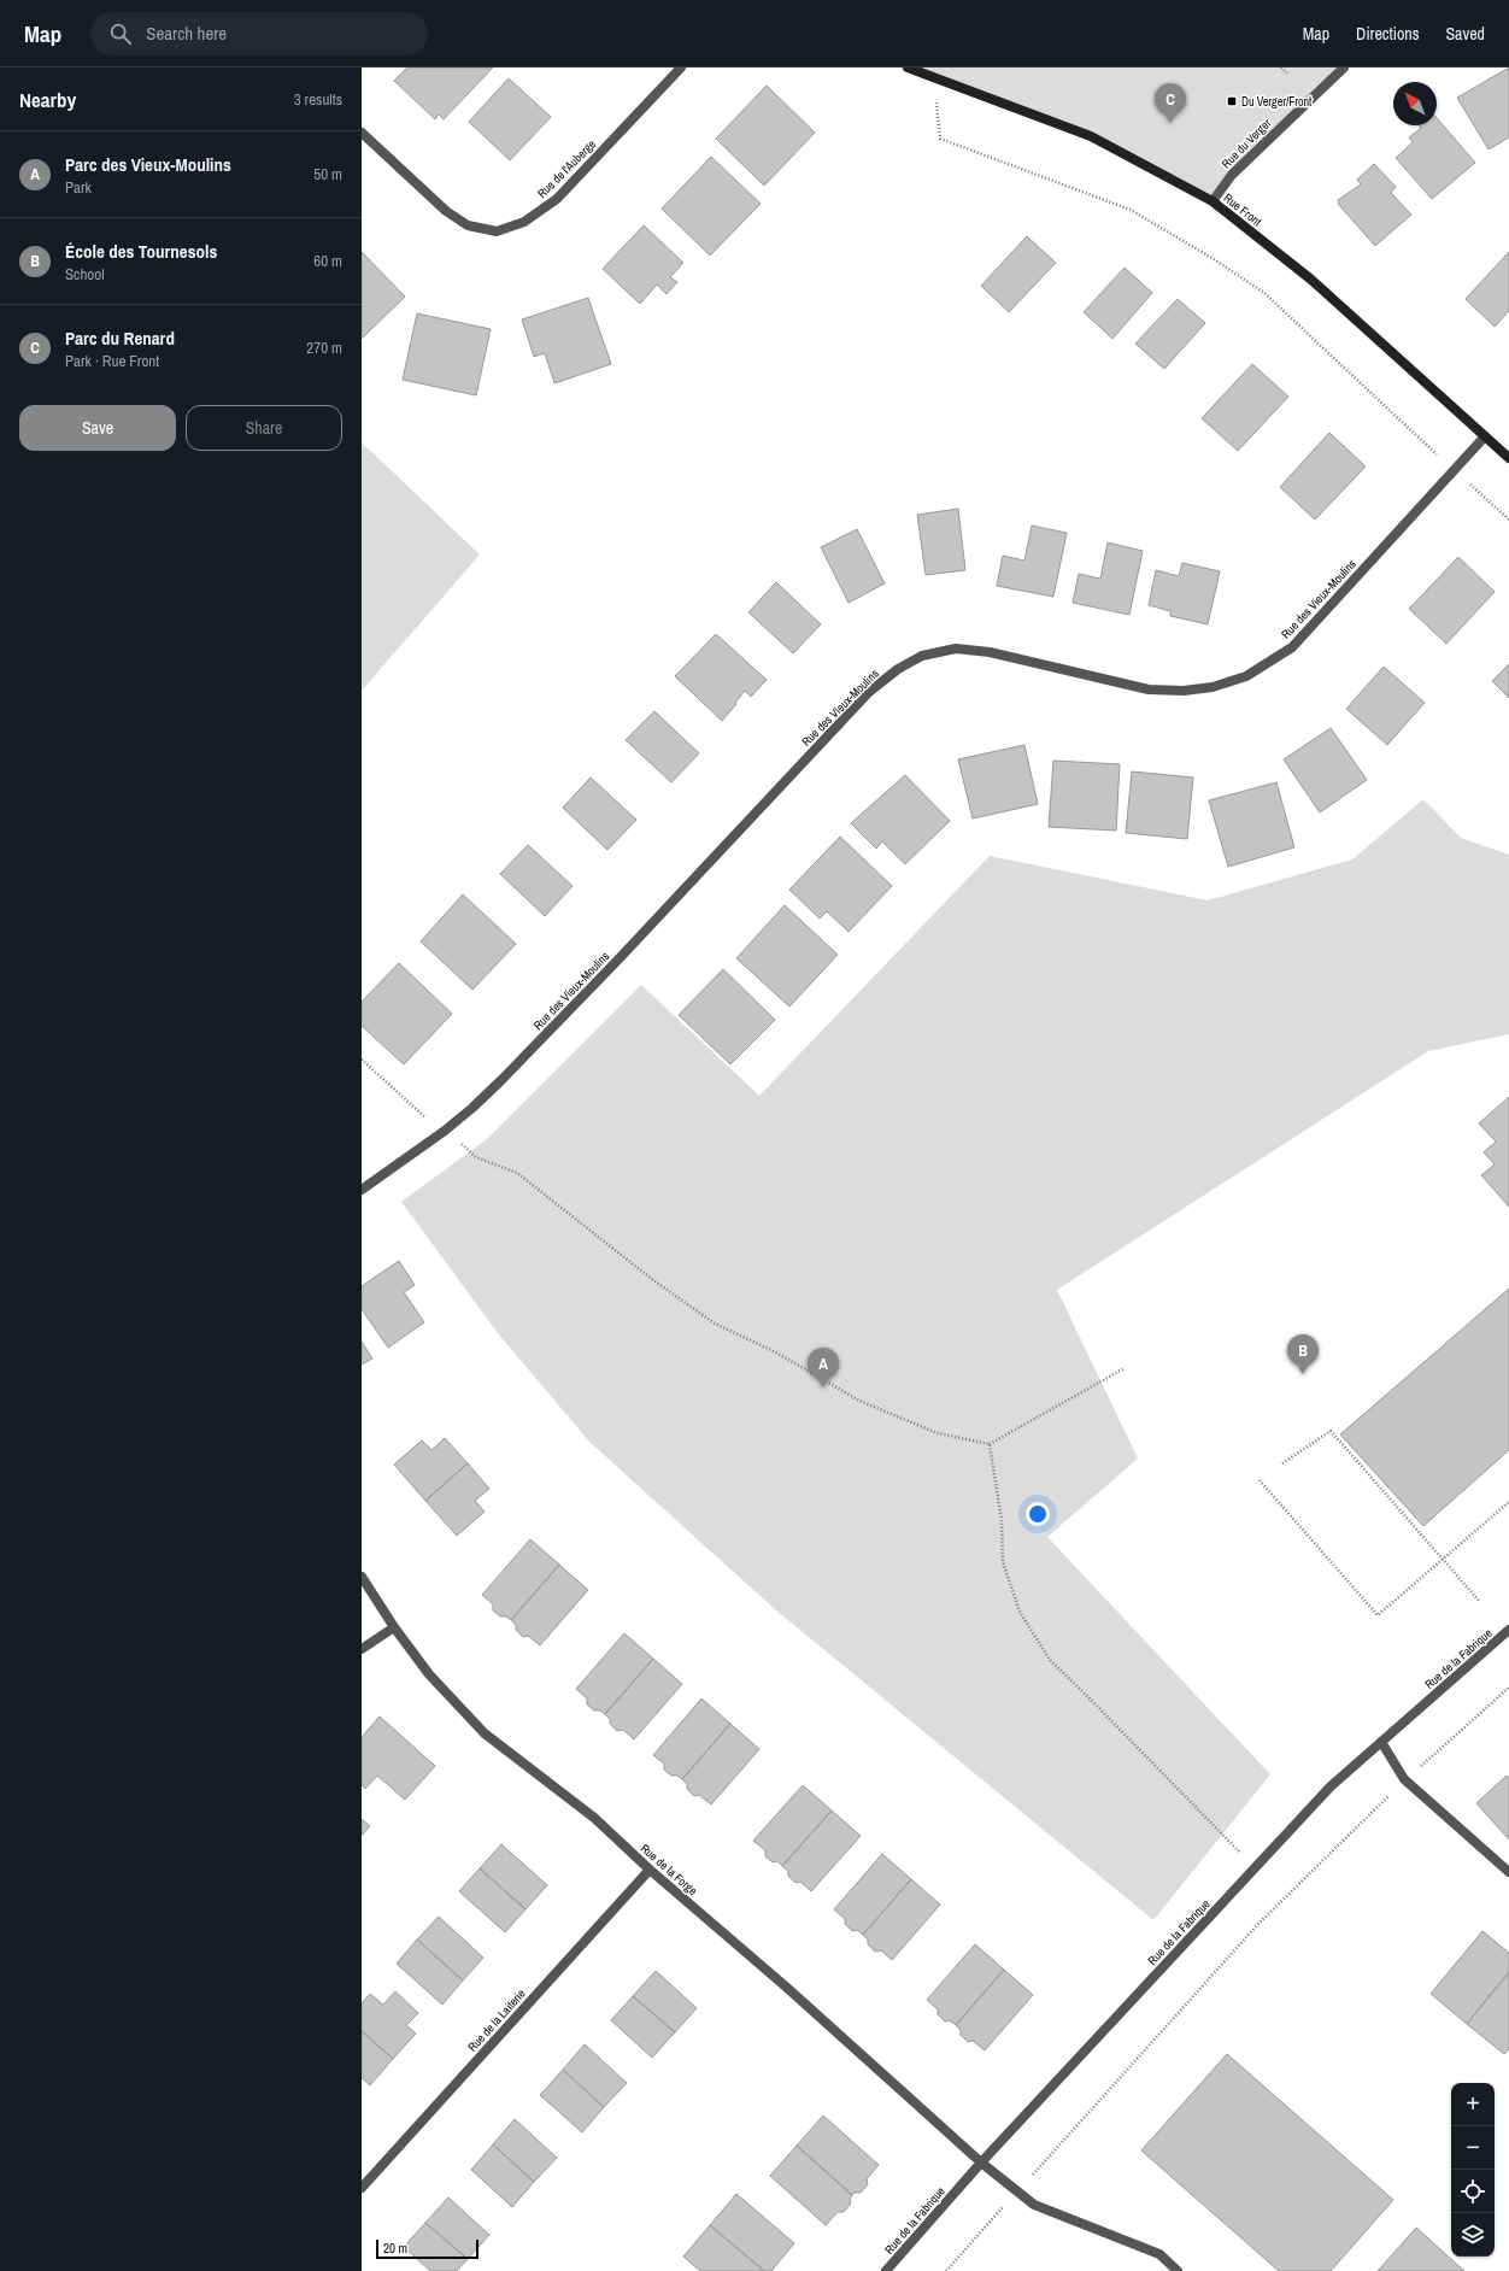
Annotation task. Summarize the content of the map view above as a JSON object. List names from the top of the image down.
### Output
{
  "streets": {
    "street": [
      "Rue du Verger",
      "Rue de l'Auberge",
      "Rue Front",
      "Rue des Vieux-Moulins",
      "Rue de la Fabrique",
      "Rue de la Forge",
      "Rue de la Laiterie"
    ]
  },
  "crossings": [
    ["Rue du Verger", "Rue Front"],
    ["Rue Front", "Rue des Vieux-Moulins"],
    ["Rue de la Fabrique", "Rue de la Forge"],
    ["Rue de la Forge", "Rue de la Laiterie"]
  ],
  "places": {
    "transit": ["Du Verger/Front"]
  },
  "scale_bar": "20 m",
  "north": "top left",
  "page": {
    "header": "Map",
    "search": "Search here",
    "nav": ["Map", "Directions", "Saved"],
    "heading": ["Nearby", "3 results"],
    "pins": ["C", "B", "A"],
    "list": [
      {
        "mark": "A",
        "name": "Parc des Vieux-Moulins",
        "note": "Park",
        "value": "50 m"
      },
      {
        "mark": "B",
        "name": "École des Tournesols",
        "note": "School",
        "value": "60 m"
      },
      {
        "mark": "C",
        "name": "Parc du Renard",
        "note": "Park · Rue Front",
        "value": "270 m"
      }
    ],
    "buttons": ["Save", "Share"],
    "map_buttons": ["+", "−"],
    "scale": "20 m"
  }
}
